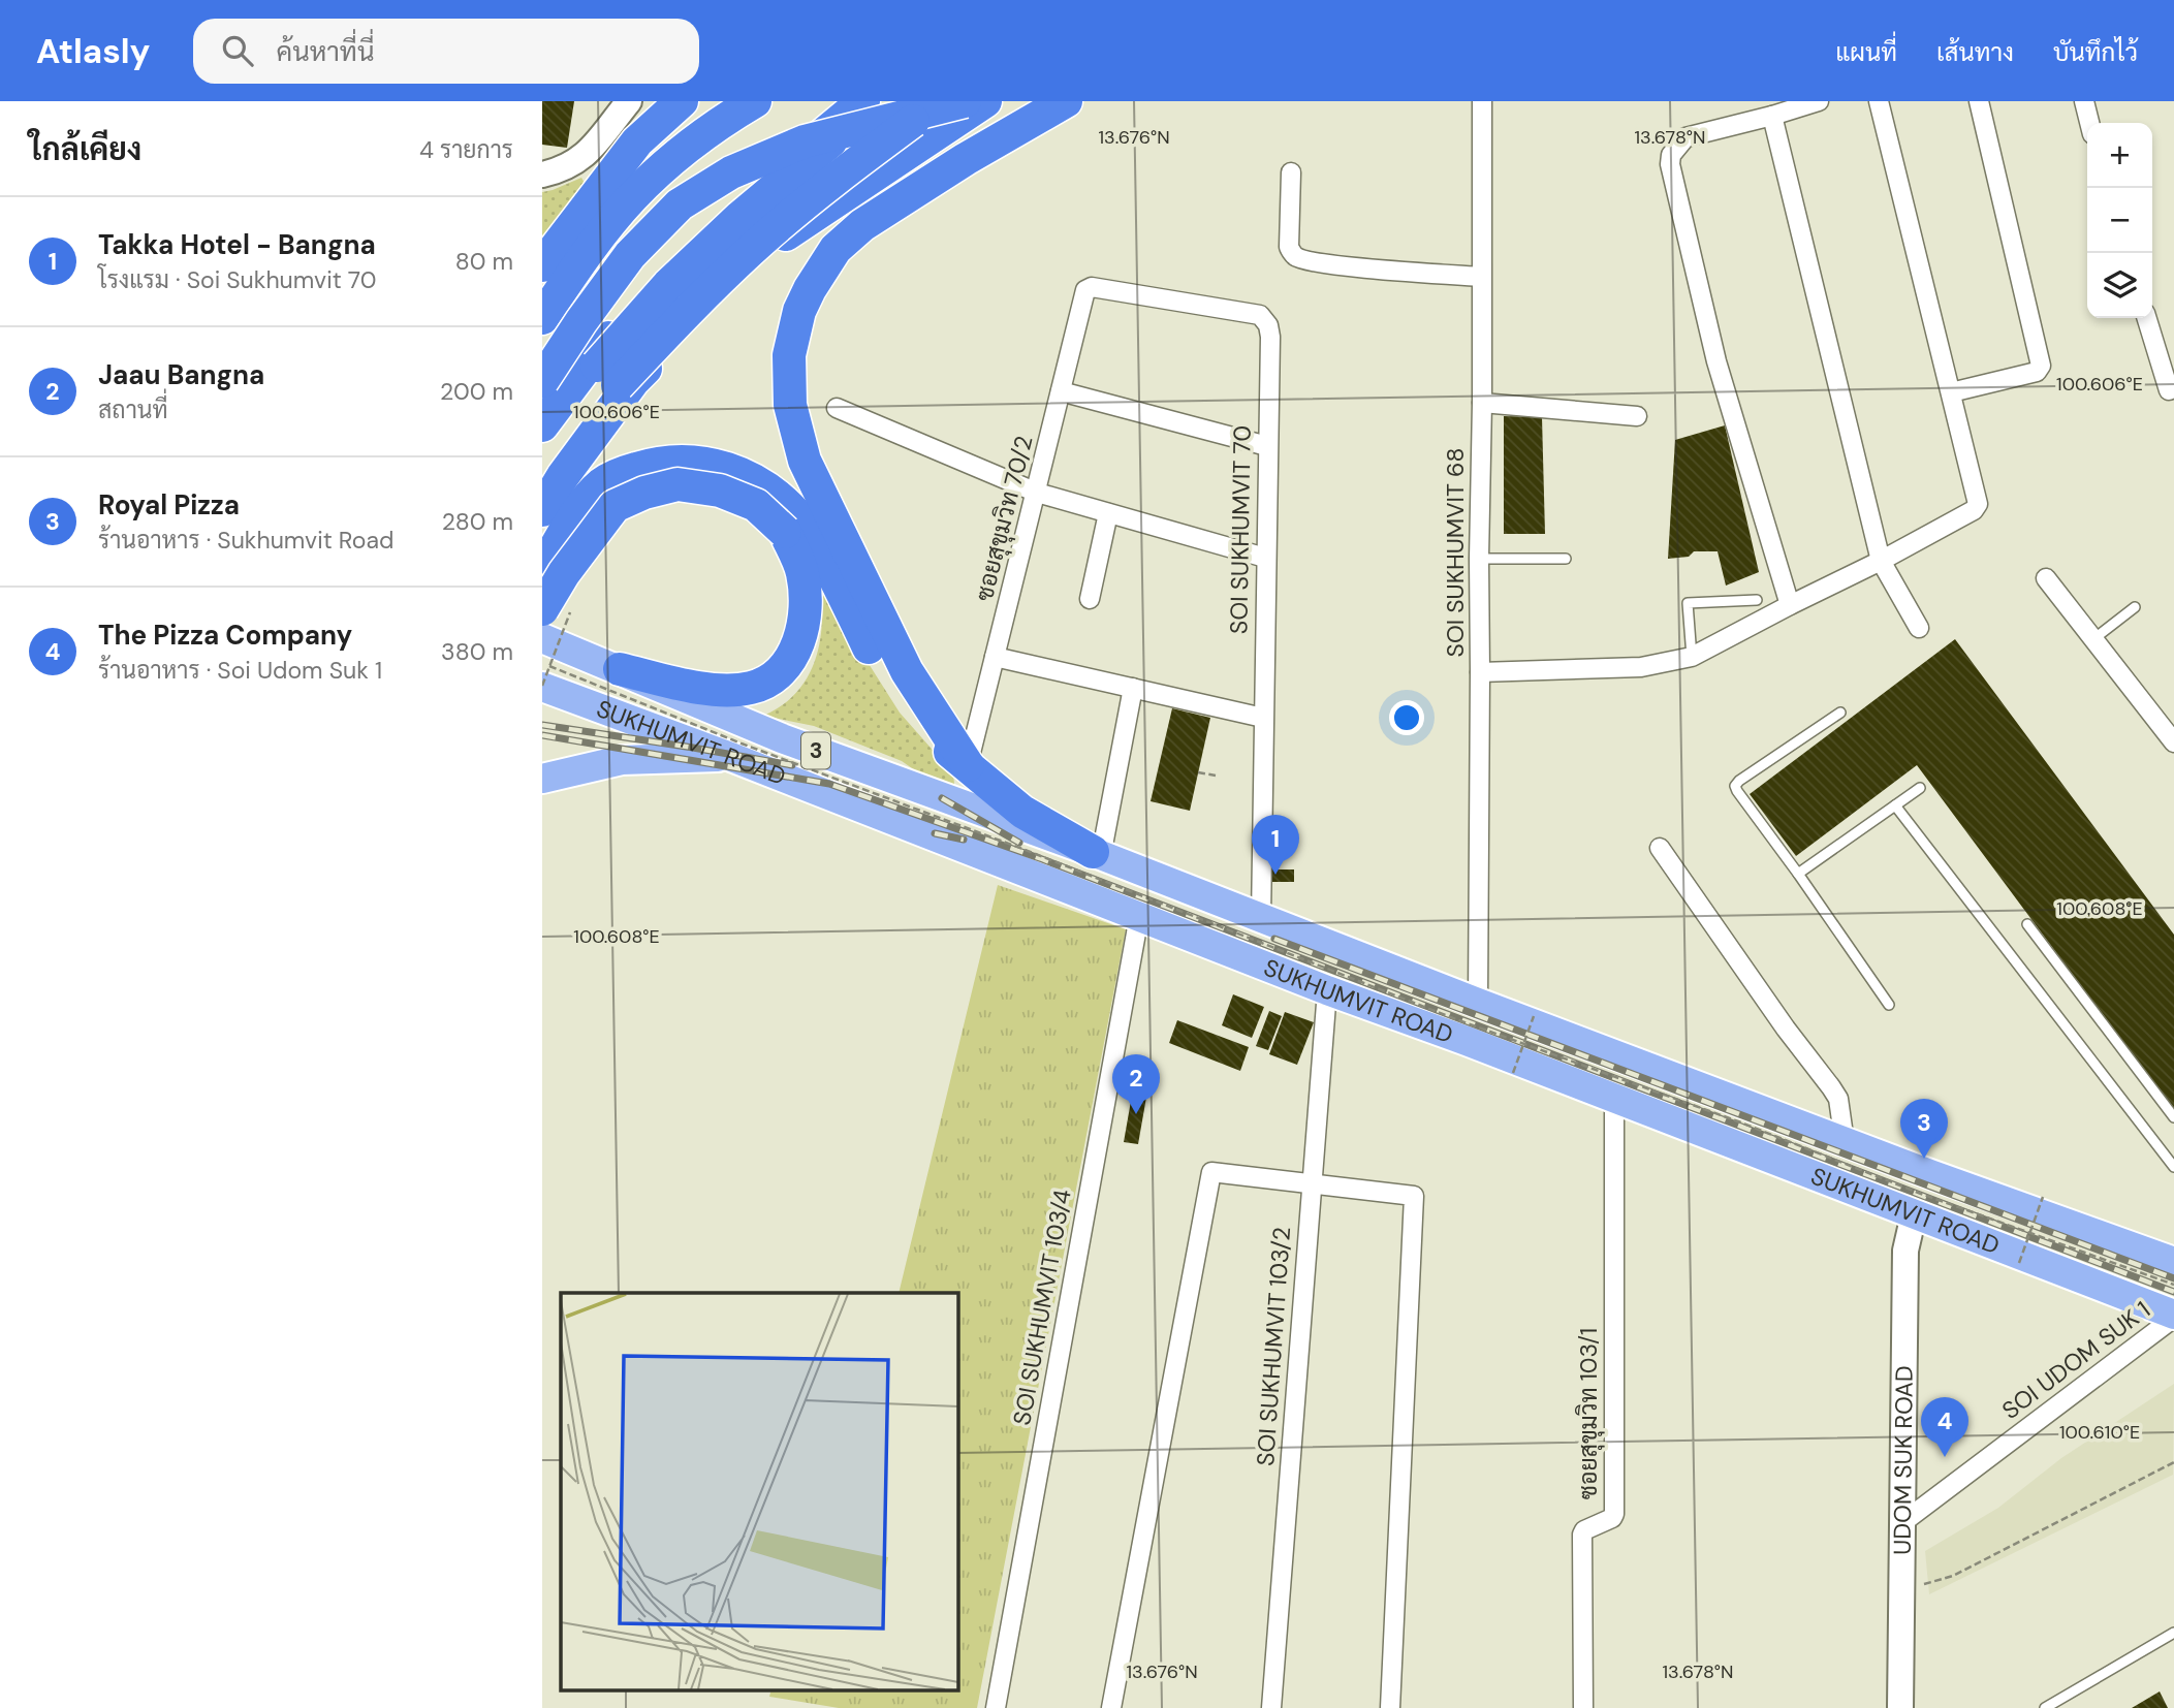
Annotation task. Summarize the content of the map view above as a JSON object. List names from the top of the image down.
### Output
{
  "streets": {
    "main road": ["SUKHUMVIT ROAD", "3", "UDOM SUK ROAD"],
    "street": [
      "ซอยสุขุมวิท 70/2",
      "SOI SUKHUMVIT 70",
      "SOI SUKHUMVIT 68",
      "SOI SUKHUMVIT 103/4",
      "SOI SUKHUMVIT 103/2",
      "SOI UDOM SUK 1",
      "ซอยสุขุมวิท 103/1"
    ]
  },
  "crossings": [
    ["ซอยสุขุมวิท 70/2", "SOI SUKHUMVIT 70"],
    ["SOI SUKHUMVIT 70", "SUKHUMVIT ROAD"],
    ["SOI SUKHUMVIT 68", "SUKHUMVIT ROAD"],
    ["SUKHUMVIT ROAD", "SOI SUKHUMVIT 103/4"],
    ["SUKHUMVIT ROAD", "SOI SUKHUMVIT 103/2"],
    ["SUKHUMVIT ROAD", "SOI UDOM SUK 1"],
    ["SUKHUMVIT ROAD", "ซอยสุขุมวิท 103/1"],
    ["SUKHUMVIT ROAD", "UDOM SUK ROAD"],
    ["SOI UDOM SUK 1", "UDOM SUK ROAD"]
  ],
  "page": {
    "header": "Atlasly",
    "search": "ค้นหาที่นี่",
    "nav": ["แผนที่", "เส้นทาง", "บันทึกไว้"],
    "heading": ["ใกล้เคียง", "4 รายการ"],
    "map_buttons": ["+", "−"],
    "list": [
      {
        "mark": "1",
        "name": "Takka Hotel - Bangna",
        "note": "โรงแรม · Soi Sukhumvit 70",
        "value": "80 m"
      },
      {
        "mark": "2",
        "name": "Jaau Bangna",
        "note": "สถานที่",
        "value": "200 m"
      },
      {
        "mark": "3",
        "name": "Royal Pizza",
        "note": "ร้านอาหาร · Sukhumvit Road",
        "value": "280 m"
      },
      {
        "mark": "4",
        "name": "The Pizza Company",
        "note": "ร้านอาหาร · Soi Udom Suk 1",
        "value": "380 m"
      }
    ],
    "pins": [
      "1",
      "2",
      "3",
      "4"
    ]
  },
  "coordinates": [
    "13.676°N",
    "13.678°N",
    "100.606°E",
    "100.608°E",
    "100.610°E"
  ]
}
